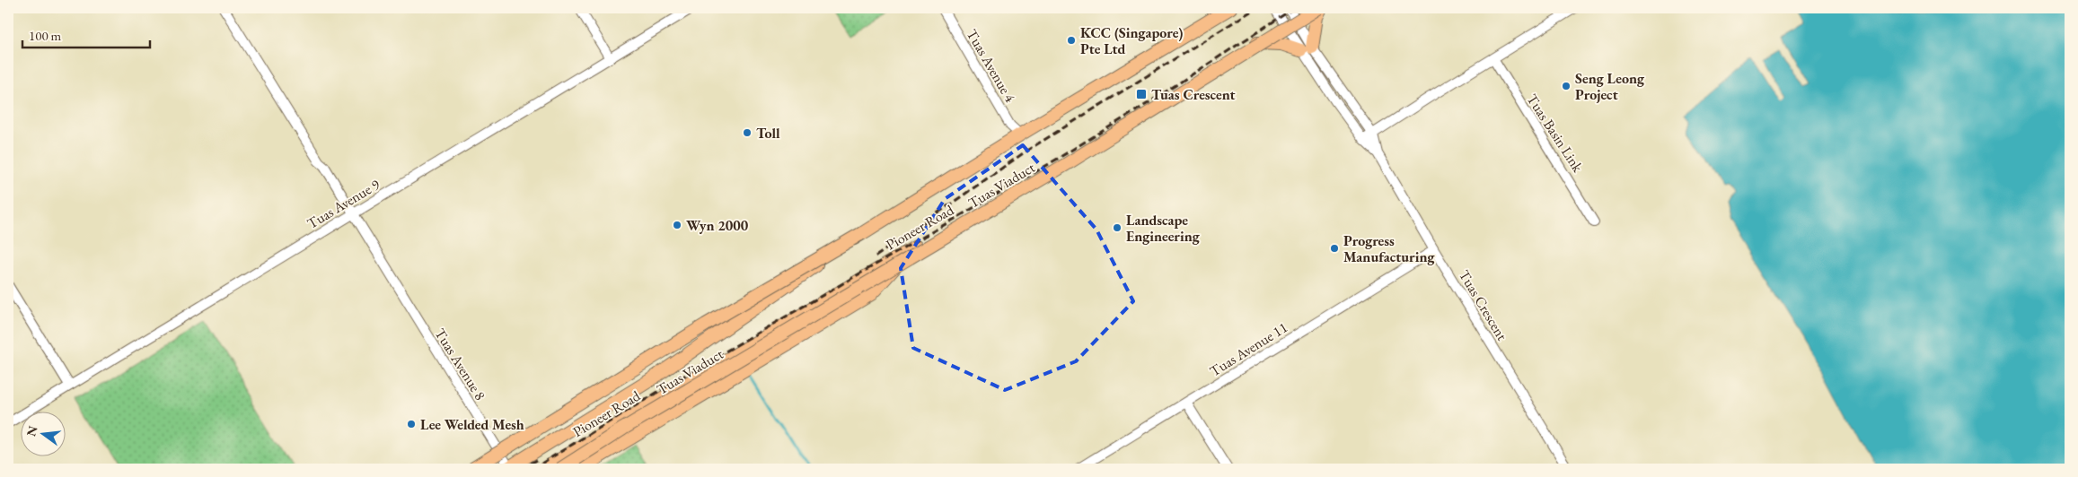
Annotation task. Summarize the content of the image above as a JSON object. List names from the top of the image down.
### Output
{
  "streets": {
    "main road": ["Tuas Viaduct", "Pioneer Road"],
    "street": [
      "Tuas Avenue 4",
      "Tuas Basin Link",
      "Tuas Avenue 9",
      "Tuas Crescent",
      "Tuas Avenue 11",
      "Tuas Avenue 8"
    ]
  },
  "crossings": [
    ["Tuas Avenue 4", "Pioneer Road"],
    ["Tuas Avenue 9", "Tuas Avenue 8"],
    ["Pioneer Road", "Tuas Crescent"],
    ["Pioneer Road", "Tuas Avenue 8"],
    ["Tuas Crescent", "Tuas Avenue 11"]
  ],
  "places": {
    "other": [
      "KCC (Singapore) Pte Ltd",
      "Seng Leong Project",
      "Toll",
      "Wyn 2000",
      "Landscape Engineering",
      "Progress Manufacturing",
      "Lee Welded Mesh"
    ],
    "transit": ["Tuas Crescent"]
  },
  "scale_bar": "100 m",
  "north": "left"
}
